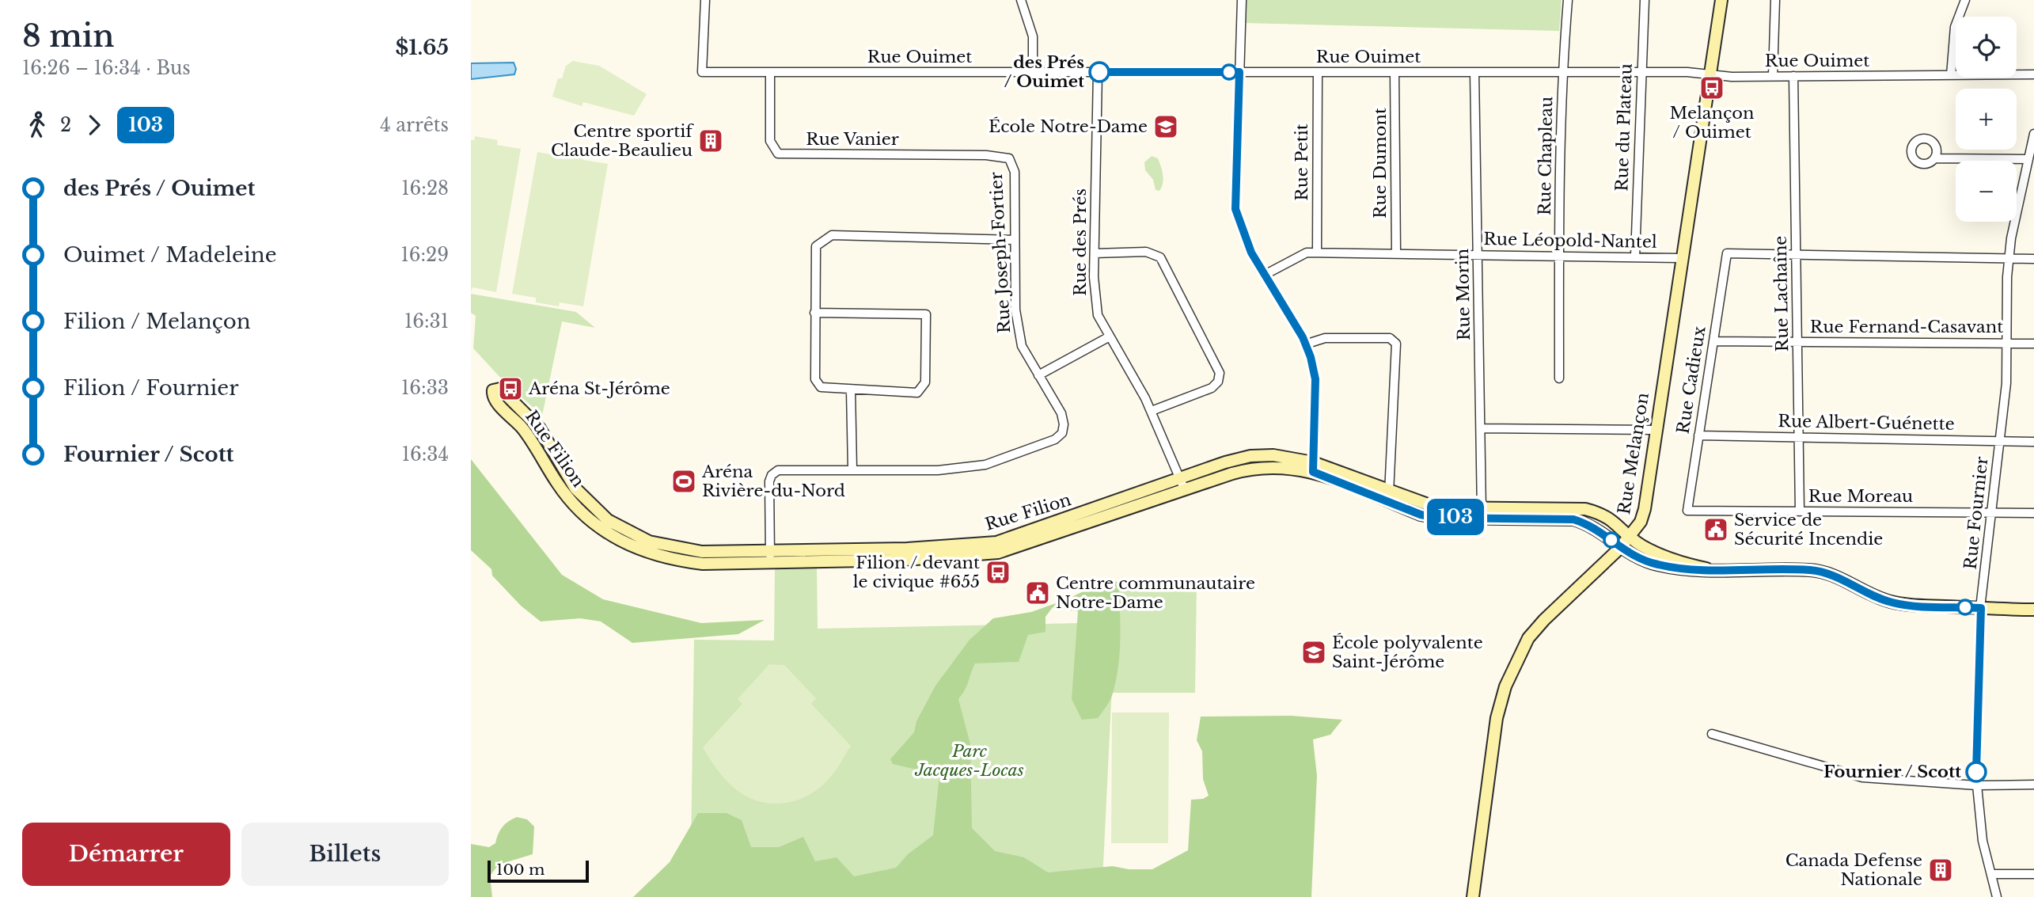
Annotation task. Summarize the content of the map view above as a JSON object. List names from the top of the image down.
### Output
{
  "streets": {
    "street": [
      "Rue Ouimet",
      "Rue du Plateau",
      "Rue Vanier",
      "Rue Chapleau",
      "Rue Petit",
      "Rue Dumont",
      "Rue Léopold-Nantel",
      "Rue des Prés",
      "Rue Joseph-Fortier",
      "Rue Lachaîne",
      "Rue Morin",
      "Rue Fernand-Casavant",
      "Rue Cadieux",
      "Rue Albert-Guénette",
      "Rue Filion",
      "Rue Melançon",
      "Rue Moreau",
      "Rue Fournier"
    ]
  },
  "crossings": [
    ["Rue Ouimet", "Rue du Plateau"],
    ["Rue Ouimet", "Rue Vanier"],
    ["Rue Ouimet", "Rue Chapleau"],
    ["Rue Ouimet", "Rue Petit"],
    ["Rue Ouimet", "Rue Dumont"],
    ["Rue Ouimet", "Rue des Prés"],
    ["Rue Ouimet", "Rue Lachaîne"],
    ["Rue Ouimet", "Rue Morin"],
    ["Rue Ouimet", "Rue Melançon"],
    ["Rue du Plateau", "Rue Léopold-Nantel"],
    ["Rue Vanier", "Rue Joseph-Fortier"],
    ["Rue Chapleau", "Rue Léopold-Nantel"],
    ["Rue Petit", "Rue Léopold-Nantel"],
    ["Rue Dumont", "Rue Léopold-Nantel"],
    ["Rue Léopold-Nantel", "Rue Morin"],
    ["Rue Léopold-Nantel", "Rue Melançon"],
    ["Rue des Prés", "Rue Filion"],
    ["Rue Joseph-Fortier", "Rue Filion"],
    ["Rue Lachaîne", "Rue Fernand-Casavant"],
    ["Rue Lachaîne", "Rue Cadieux"],
    ["Rue Lachaîne", "Rue Albert-Guénette"],
    ["Rue Lachaîne", "Rue Moreau"],
    ["Rue Morin", "Rue Filion"],
    ["Rue Fernand-Casavant", "Rue Cadieux"],
    ["Rue Fernand-Casavant", "Rue Fournier"],
    ["Rue Cadieux", "Rue Albert-Guénette"],
    ["Rue Cadieux", "Rue Moreau"],
    ["Rue Albert-Guénette", "Rue Fournier"],
    ["Rue Filion", "Rue Melançon"],
    ["Rue Filion", "Rue Fournier"],
    ["Rue Moreau", "Rue Fournier"]
  ],
  "parks": ["Parc Jacques-Locas"],
  "places": {
    "other": ["des Prés / Ouimet", "Fournier / Scott"],
    "bus stop": ["Melançon / Ouimet", "Aréna St-Jérôme", "Filion / devant le civique #655"],
    "school or university": ["École Notre-Dame", "École polyvalente Saint-Jérôme"],
    "building": ["Centre sportif Claude-Beaulieu", "Canada Defense Nationale"],
    "sports": ["Aréna Rivière-du-Nord"],
    "public building": ["Service de Sécurité Incendie", "Centre communautaire Notre-Dame"]
  },
  "lines": ["bus line 103"],
  "scale_bar": "100 m",
  "page": {
    "heading": ["8 min", "16:26 – 16:34 · Bus", "$1.65"],
    "on_map": "103",
    "map_buttons": ["+", "−"],
    "legs": ["2", "103", "4 arrêts"],
    "list": [
      {
        "name": "des Prés / Ouimet",
        "value": "16:28"
      },
      {
        "name": "Ouimet / Madeleine",
        "value": "16:29"
      },
      {
        "name": "Filion / Melançon",
        "value": "16:31"
      },
      {
        "name": "Filion / Fournier",
        "value": "16:33"
      },
      {
        "name": "Fournier / Scott",
        "value": "16:34"
      }
    ],
    "buttons": ["Démarrer", "Billets"],
    "scale": "100 m"
  }
}
